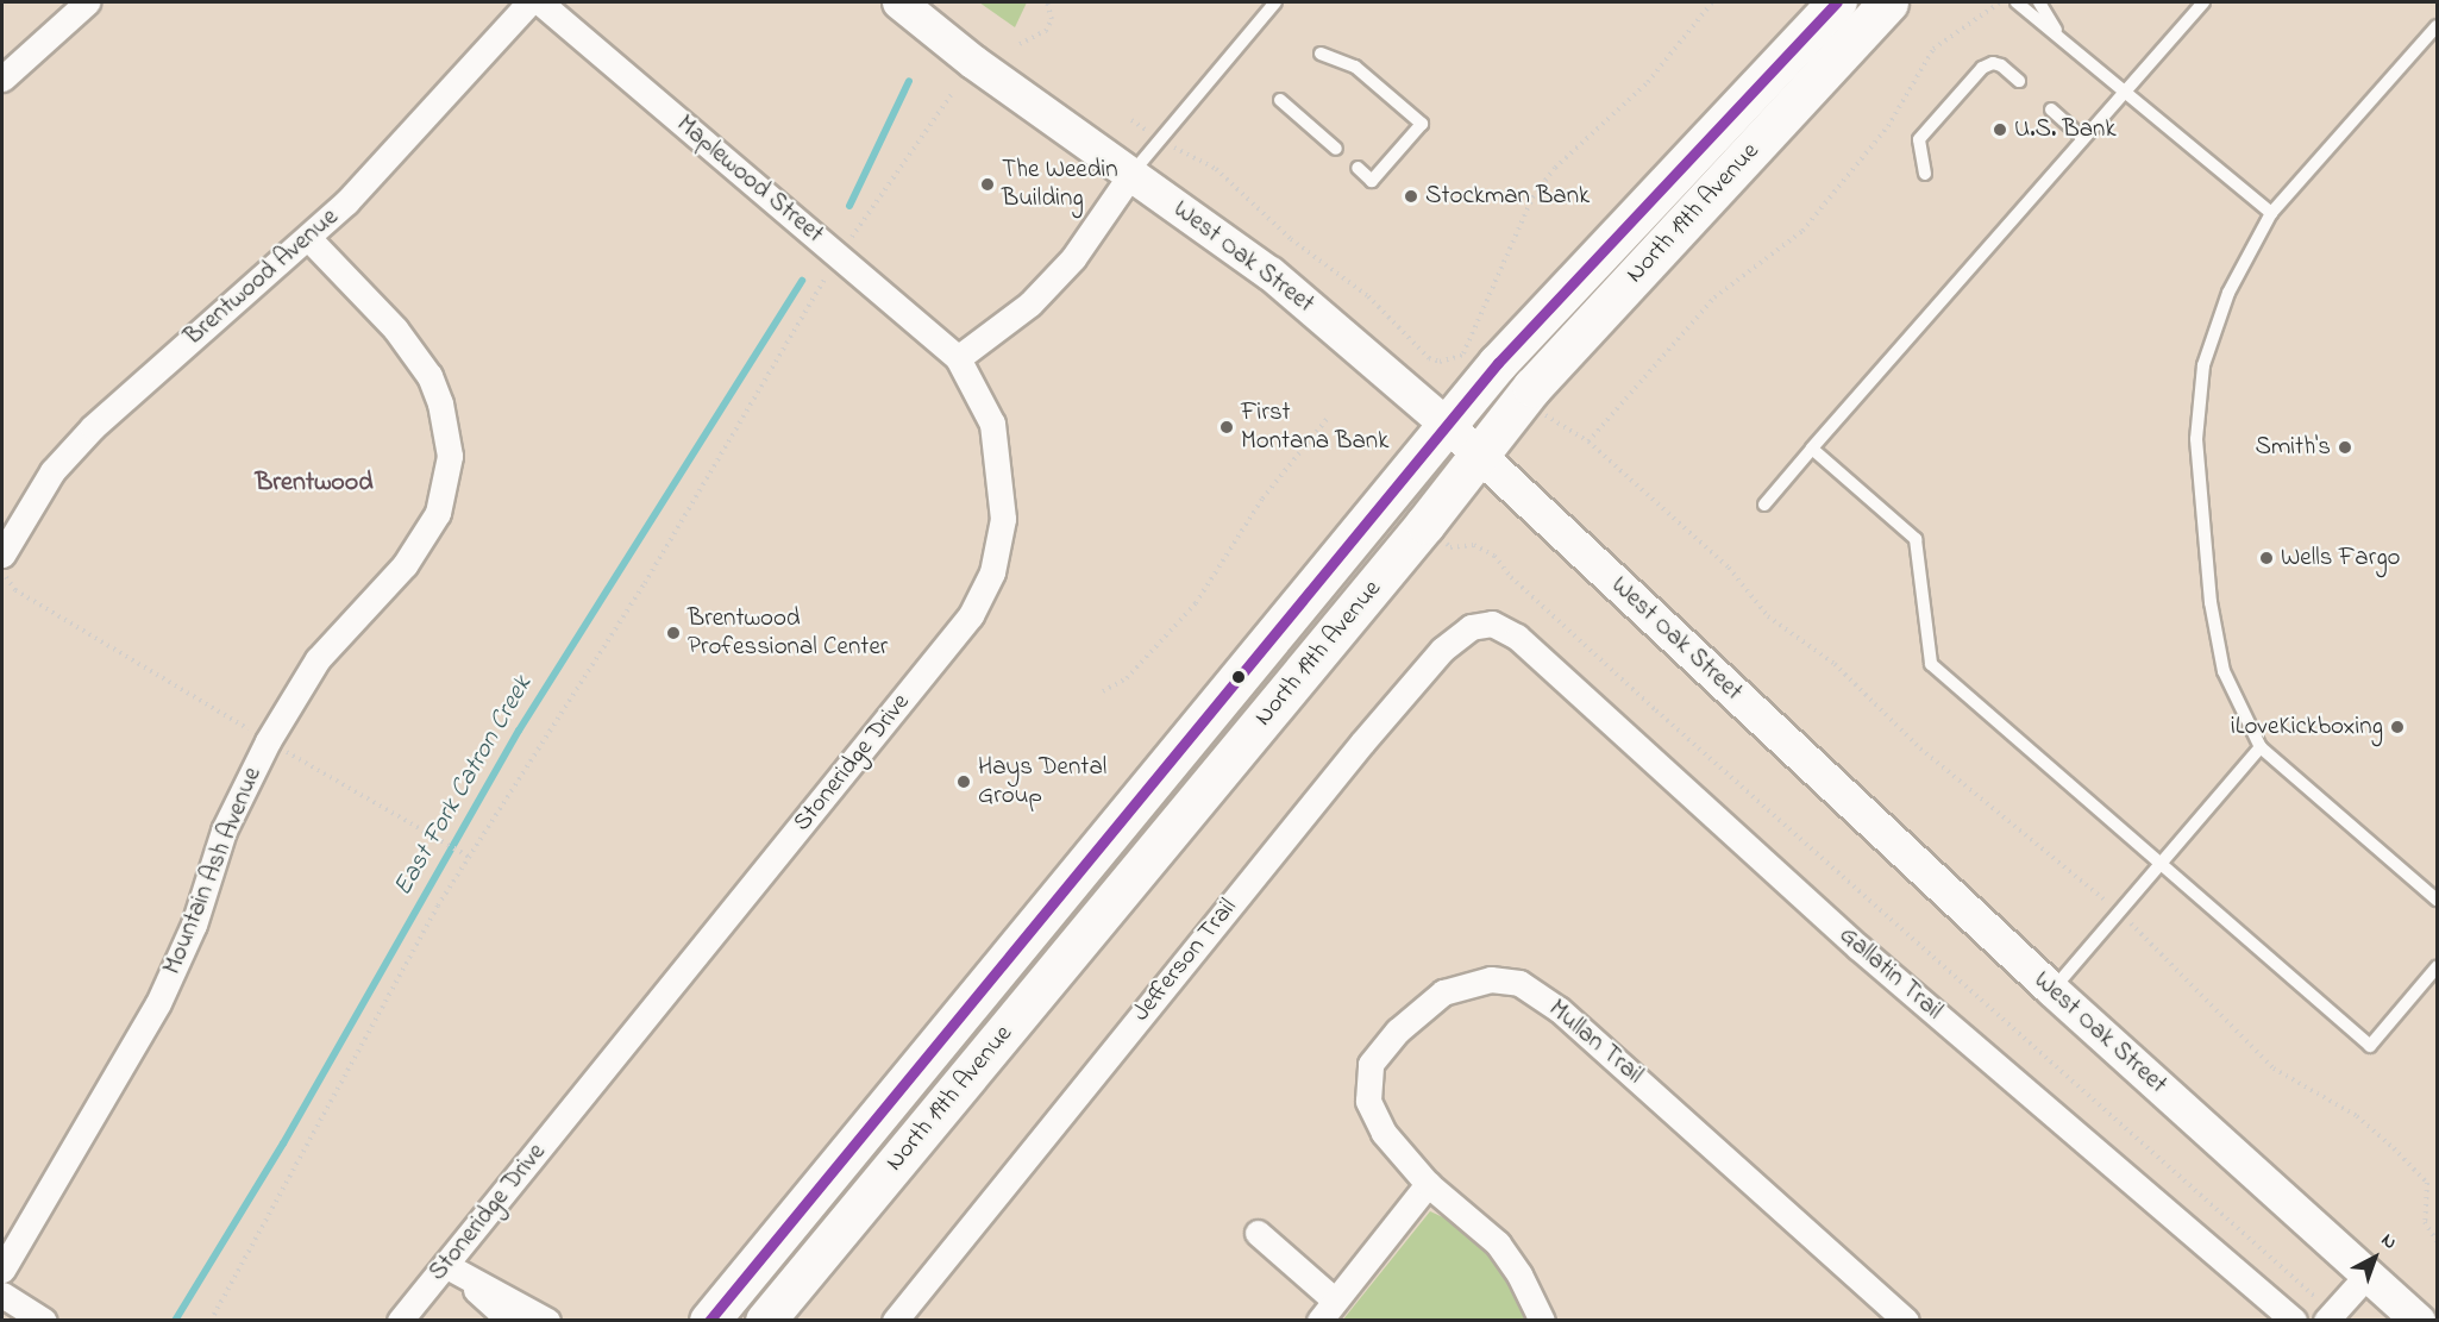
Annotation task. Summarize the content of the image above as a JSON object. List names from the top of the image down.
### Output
{
  "streets": {
    "main road": ["North 19th Avenue", "West Oak Street"],
    "street": [
      "Maplewood Street",
      "Brentwood Avenue",
      "Stoneridge Drive",
      "Mountain Ash Avenue",
      "Jefferson Trail",
      "Gallatin Trail",
      "Mullan Trail"
    ]
  },
  "crossings": [
    ["Maplewood Street", "Stoneridge Drive"],
    ["North 19th Avenue", "West Oak Street"],
    ["Brentwood Avenue", "Mountain Ash Avenue"],
    ["Jefferson Trail", "Gallatin Trail"]
  ],
  "districts": ["Brentwood"],
  "water": ["East Fork Catron Creek"],
  "places": [
    "U.S. Bank",
    "The Weedin Building",
    "Stockman Bank",
    "First Montana Bank",
    "Smith's",
    "Wells Fargo",
    "Brentwood Professional Center",
    "iLoveKickboxing",
    "Hays Dental Group"
  ],
  "north": "top right"
}
